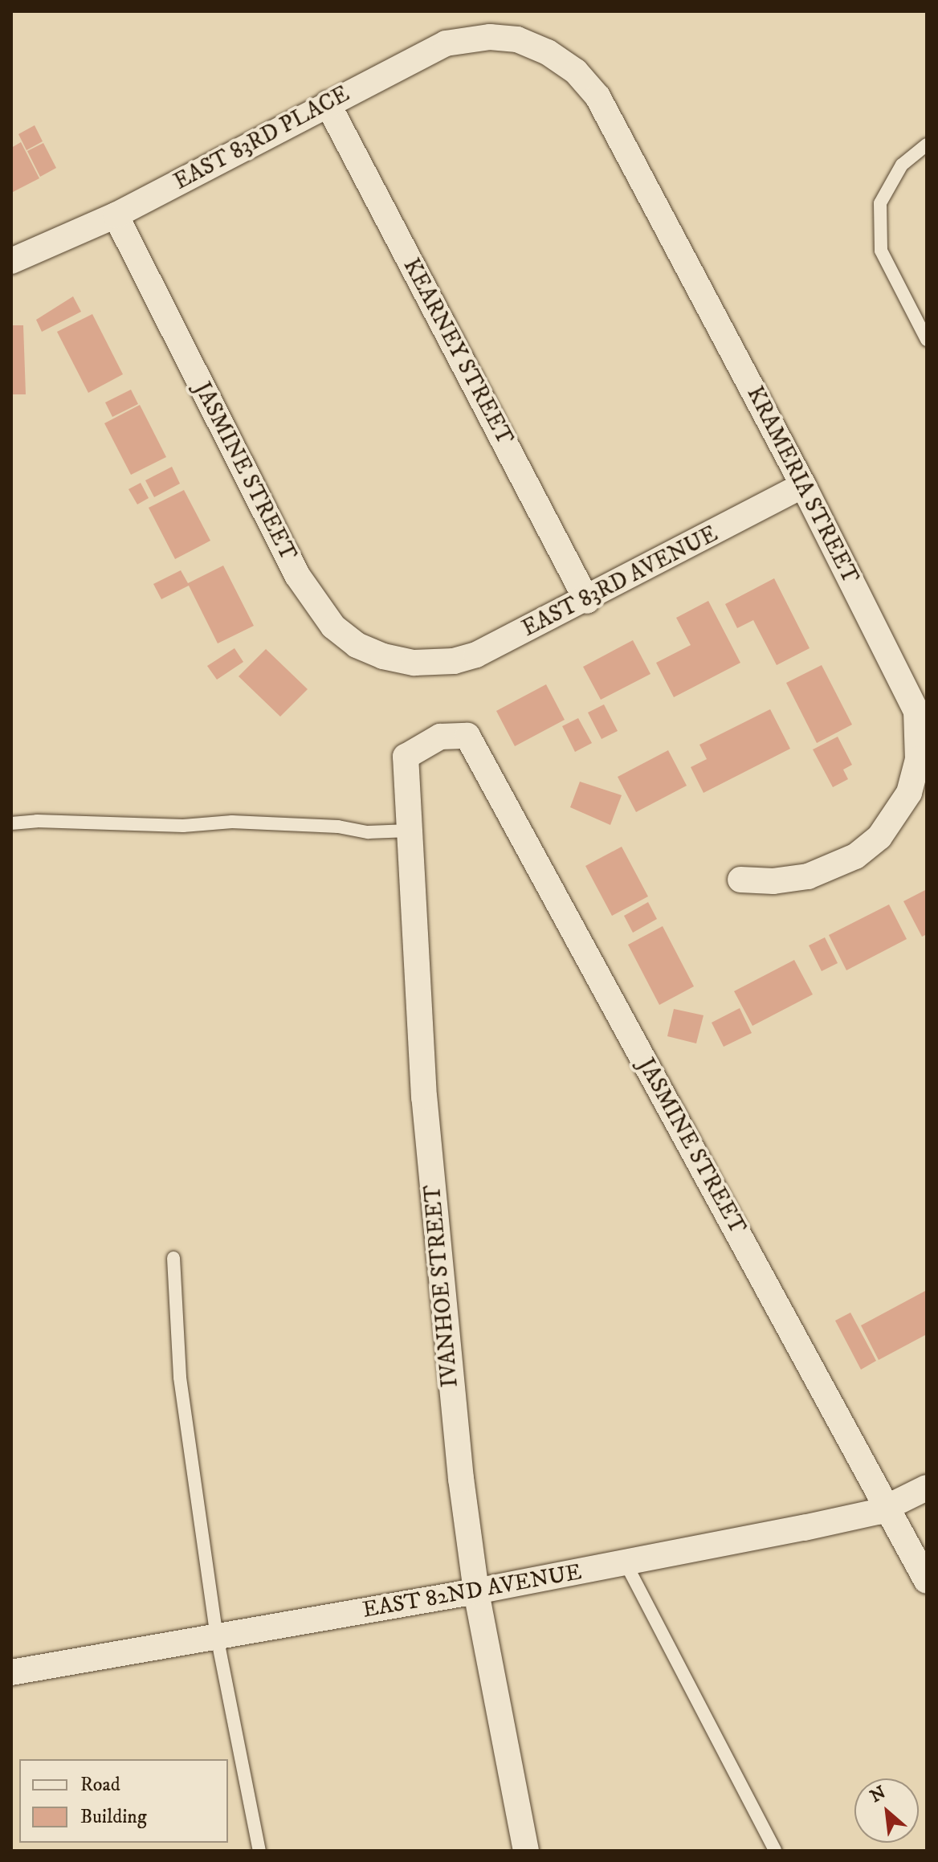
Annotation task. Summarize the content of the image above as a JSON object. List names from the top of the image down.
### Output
{
  "streets": {
    "street": [
      "EAST 83RD PLACE",
      "KEARNEY STREET",
      "JASMINE STREET",
      "KRAMERIA STREET",
      "EAST 83RD AVENUE",
      "IVANHOE STREET",
      "EAST 82ND AVENUE"
    ]
  },
  "crossings": [
    ["EAST 83RD PLACE", "KEARNEY STREET"],
    ["EAST 83RD PLACE", "JASMINE STREET"],
    ["EAST 83RD PLACE", "KRAMERIA STREET"],
    ["KEARNEY STREET", "EAST 83RD AVENUE"],
    ["JASMINE STREET", "EAST 83RD AVENUE"],
    ["JASMINE STREET", "IVANHOE STREET"],
    ["JASMINE STREET", "EAST 82ND AVENUE"],
    ["KRAMERIA STREET", "EAST 83RD AVENUE"],
    ["IVANHOE STREET", "EAST 82ND AVENUE"]
  ],
  "legend": ["Road", "Building"],
  "north": "top left"
}
